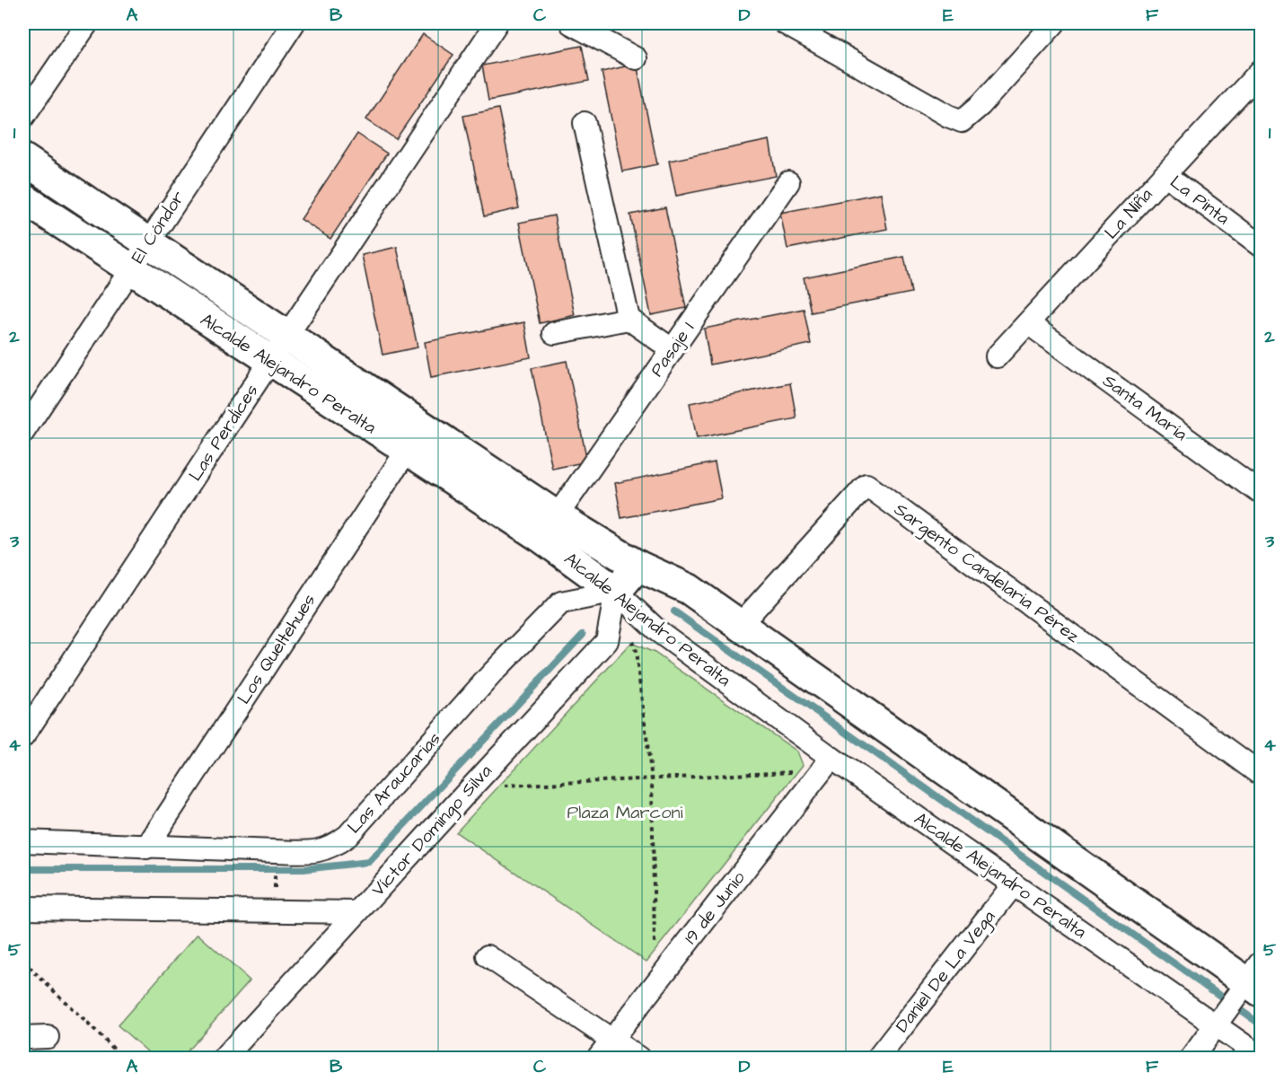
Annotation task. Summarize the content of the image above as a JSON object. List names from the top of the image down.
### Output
{
  "streets": {
    "main road": ["Alcalde Alejandro Peralta"],
    "street": [
      "La Pinta",
      "La Niña",
      "El Cóndor",
      "Pasaje I",
      "Santa María",
      "Las Perdices",
      "Sargento Candelaria Pérez",
      "Los Queltehues",
      "Las Araucarias",
      "Víctor Domingo Silva",
      "19 de Junio",
      "Daniel De La Vega"
    ]
  },
  "crossings": [
    ["La Pinta", "La Niña"],
    ["La Niña", "Santa María"],
    ["El Cóndor", "Alcalde Alejandro Peralta"],
    ["Pasaje I", "Alcalde Alejandro Peralta"],
    ["Alcalde Alejandro Peralta", "Las Perdices"],
    ["Alcalde Alejandro Peralta", "Sargento Candelaria Pérez"],
    ["Alcalde Alejandro Peralta", "Los Queltehues"],
    ["Alcalde Alejandro Peralta", "Las Araucarias"],
    ["Alcalde Alejandro Peralta", "Víctor Domingo Silva"],
    ["Alcalde Alejandro Peralta", "19 de Junio"],
    ["Alcalde Alejandro Peralta", "Daniel De La Vega"],
    ["Los Queltehues", "Las Araucarias"],
    ["Las Araucarias", "Víctor Domingo Silva"]
  ],
  "parks": ["Plaza Marconi"],
  "grid": {
    "columns": [
      "A",
      "B",
      "C",
      "D",
      "E",
      "F"
    ],
    "rows": [
      "1",
      "2",
      "3",
      "4",
      "5"
    ]
  }
}
